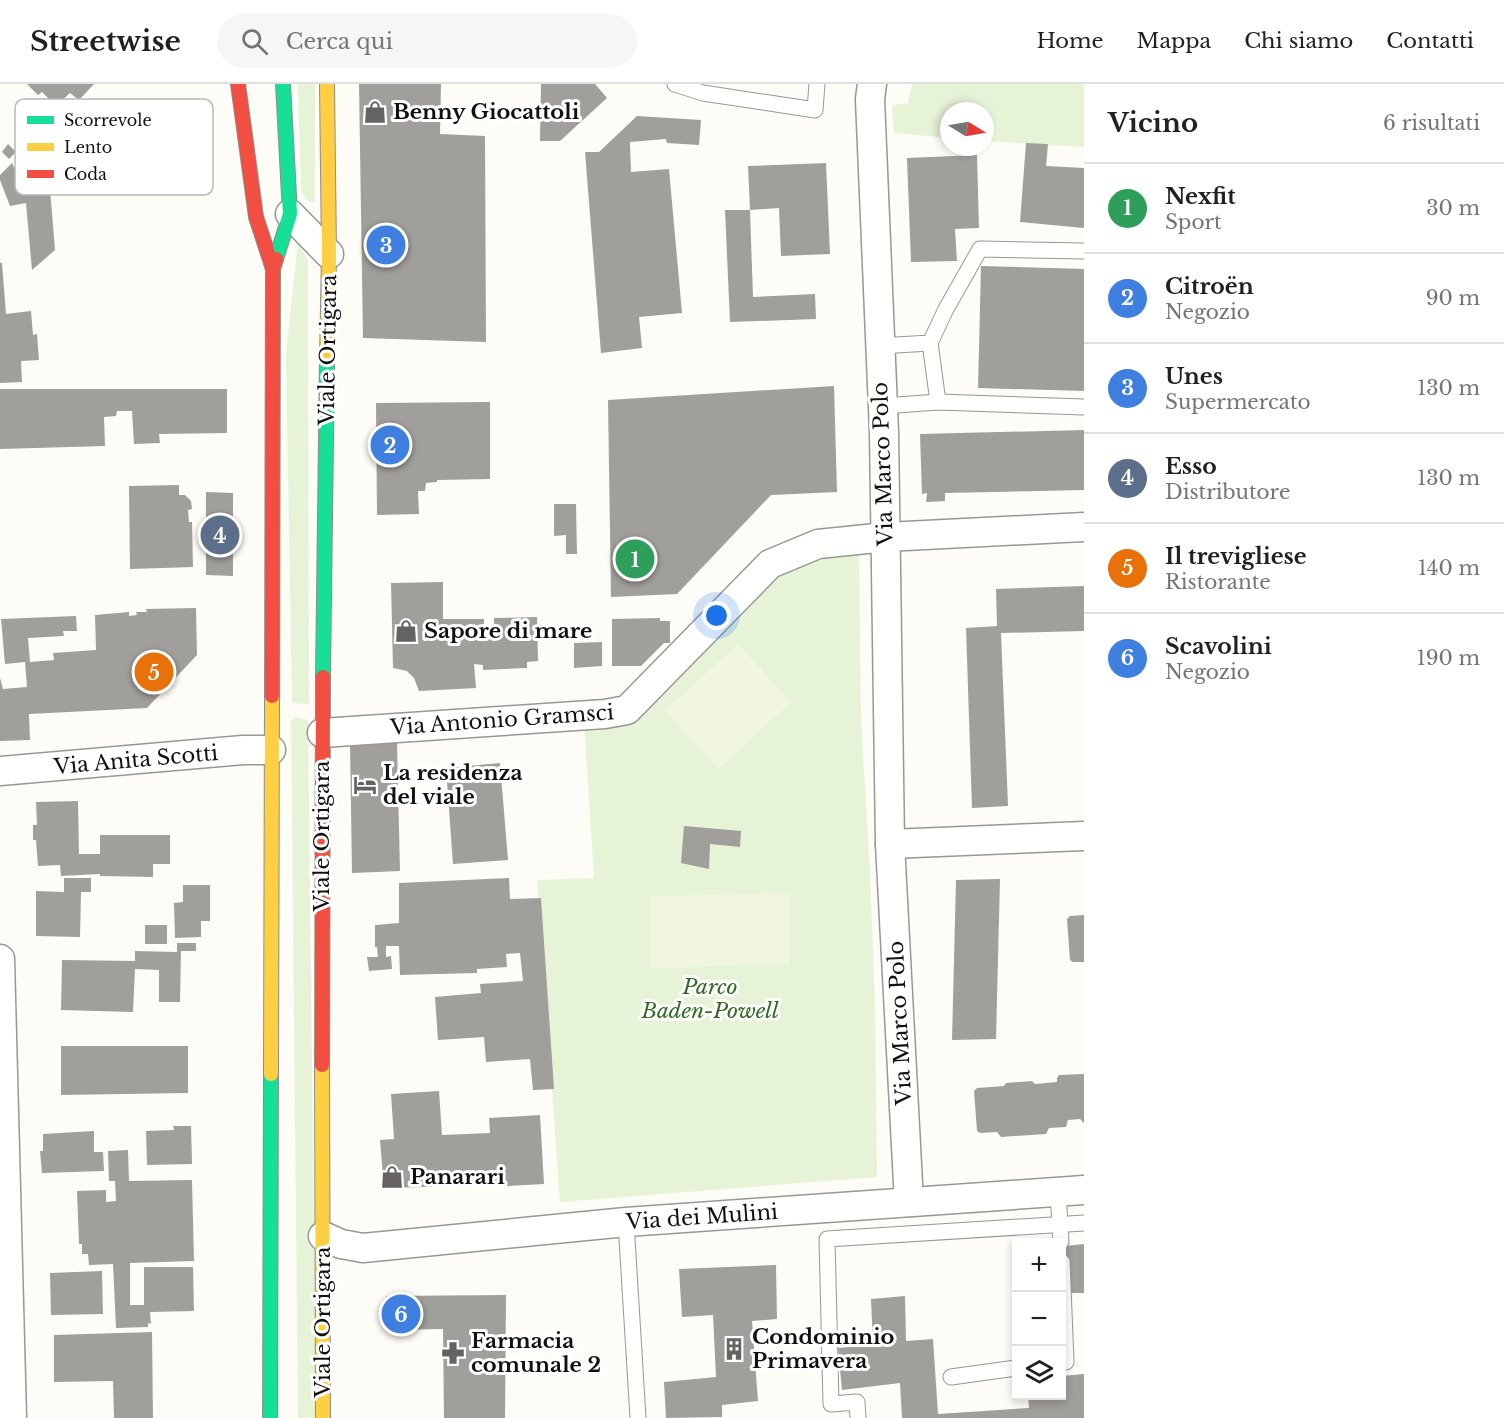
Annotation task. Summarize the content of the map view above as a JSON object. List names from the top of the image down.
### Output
{
  "streets": {
    "main road": ["Viale Ortigara"],
    "street": [
      "Via Marco Polo",
      "Via Antonio Gramsci",
      "Via Anita Scotti",
      "Via dei Mulini"
    ]
  },
  "crossings": [
    ["Viale Ortigara", "Via Antonio Gramsci"],
    ["Viale Ortigara", "Via dei Mulini"],
    ["Via Marco Polo", "Via Antonio Gramsci"],
    ["Via Marco Polo", "Via dei Mulini"]
  ],
  "parks": ["Parco Baden-Powell"],
  "places": {
    "shop": ["Benny Giocattoli", "Sapore di mare", "Panarari"],
    "hotel": ["La residenza del viale"],
    "building": ["Condominio Primavera"],
    "pharmacy": ["Farmacia comunale 2"]
  },
  "legend": ["Scorrevole", "Lento", "Coda"],
  "north": "right",
  "page": {
    "header": "Streetwise",
    "search": "Cerca qui",
    "nav": [
      "Home",
      "Mappa",
      "Chi siamo",
      "Contatti"
    ],
    "heading": ["Vicino", "6 risultati"],
    "list": [
      {
        "mark": "1",
        "name": "Nexfit",
        "note": "Sport",
        "value": "30 m"
      },
      {
        "mark": "2",
        "name": "Citroën",
        "note": "Negozio",
        "value": "90 m"
      },
      {
        "mark": "3",
        "name": "Unes",
        "note": "Supermercato",
        "value": "130 m"
      },
      {
        "mark": "4",
        "name": "Esso",
        "note": "Distributore",
        "value": "130 m"
      },
      {
        "mark": "5",
        "name": "Il trevigliese",
        "note": "Ristorante",
        "value": "140 m"
      },
      {
        "mark": "6",
        "name": "Scavolini",
        "note": "Negozio",
        "value": "190 m"
      }
    ],
    "pins": [
      "3",
      "2",
      "4",
      "1",
      "5",
      "6"
    ],
    "map_buttons": ["+", "−"]
  }
}
